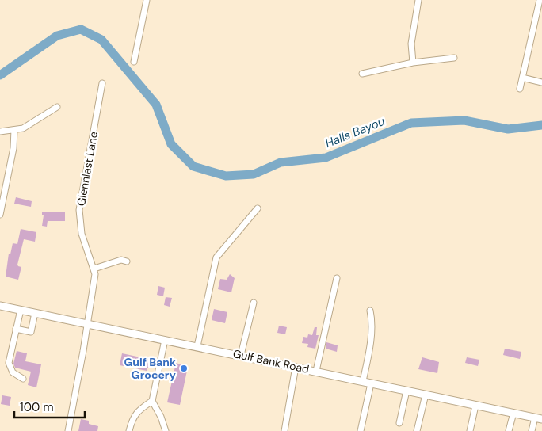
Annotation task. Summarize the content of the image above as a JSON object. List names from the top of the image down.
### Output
{
  "streets": {
    "main road": ["Gulf Bank Road"],
    "street": ["Glennlast Lane"]
  },
  "crossings": [
    ["Glennlast Lane", "Gulf Bank Road"]
  ],
  "water": ["Halls Bayou"],
  "places": ["Gulf Bank Grocery"],
  "scale_bar": "100 m"
}
